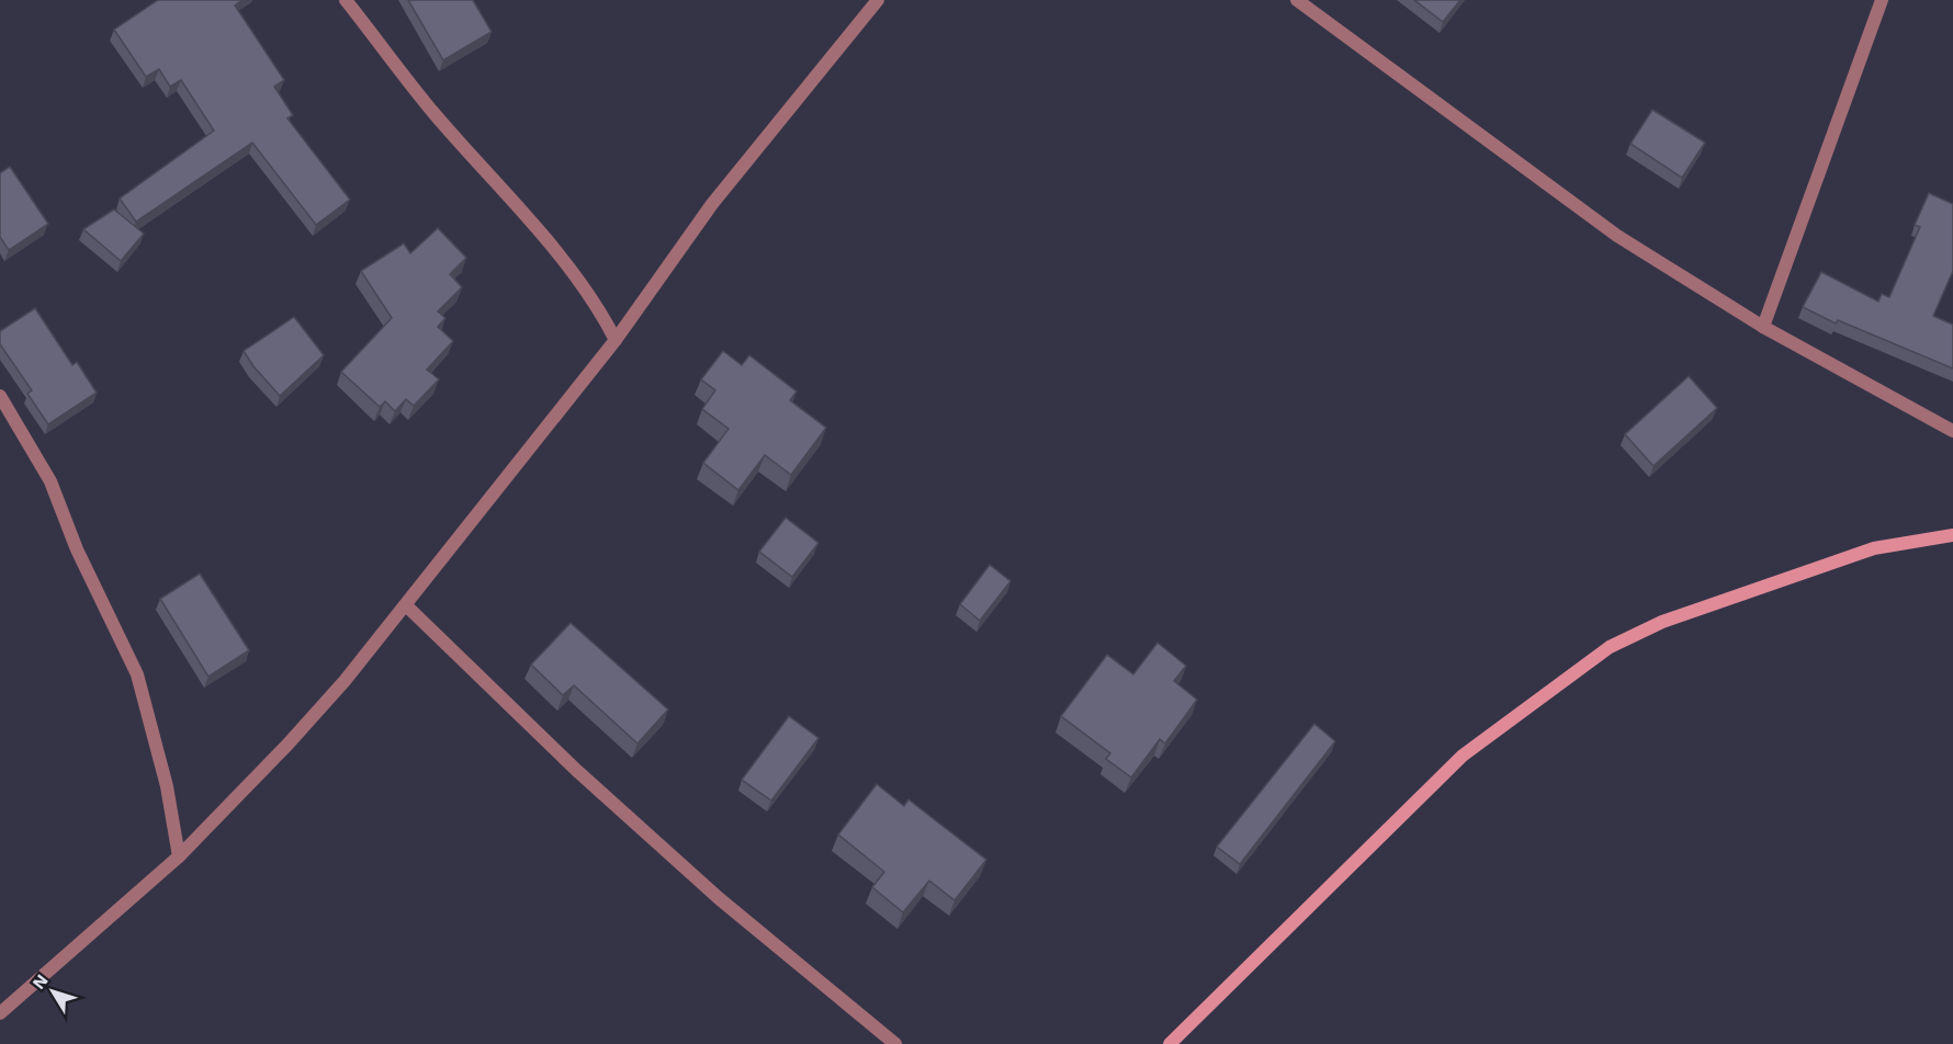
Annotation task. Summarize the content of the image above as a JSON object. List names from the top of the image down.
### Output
{
  "north": "top left"
}
